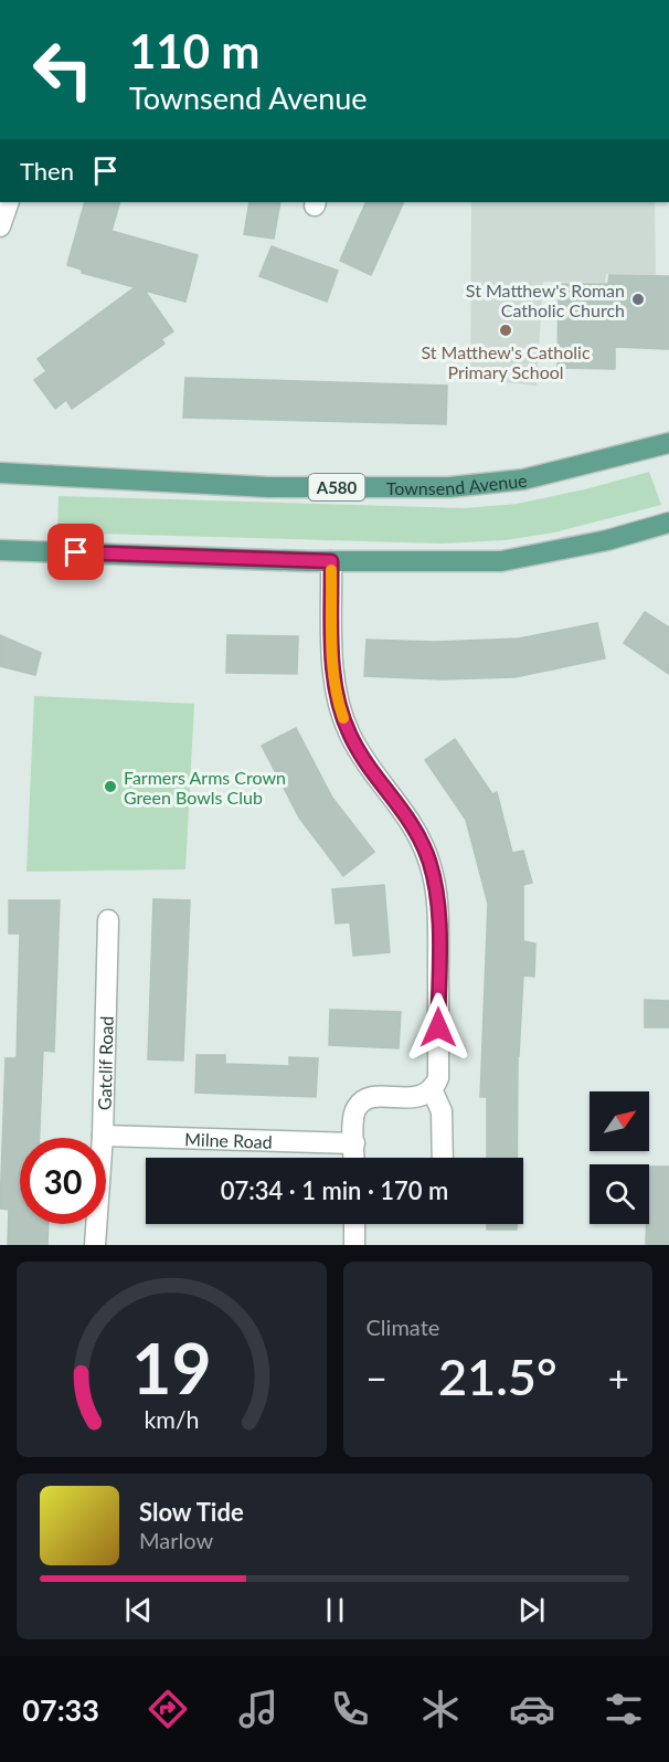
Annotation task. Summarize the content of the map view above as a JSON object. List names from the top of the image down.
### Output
{
  "streets": {
    "main road": ["Townsend Avenue", "A580"],
    "street": ["Gatclif Road", "Milne Road"]
  },
  "crossings": [
    ["Gatclif Road", "Milne Road"]
  ],
  "places": ["St Matthew's Roman Catholic Church", "St Matthew's Catholic Primary School", "Farmers Arms Crown Green Bowls Club"],
  "north": "top right",
  "page": {
    "turn": ["110 m", "Townsend Avenue"],
    "then": "Then",
    "limit": "30",
    "trip": "07:34 · 1 min · 170 m",
    "tile": "Climate",
    "heat": ["−", "21.5°", "+"],
    "song": ["Slow Tide", "Marlow"],
    "tabs": "07:33",
    "gauge": ["19", "km/h"]
  }
}
